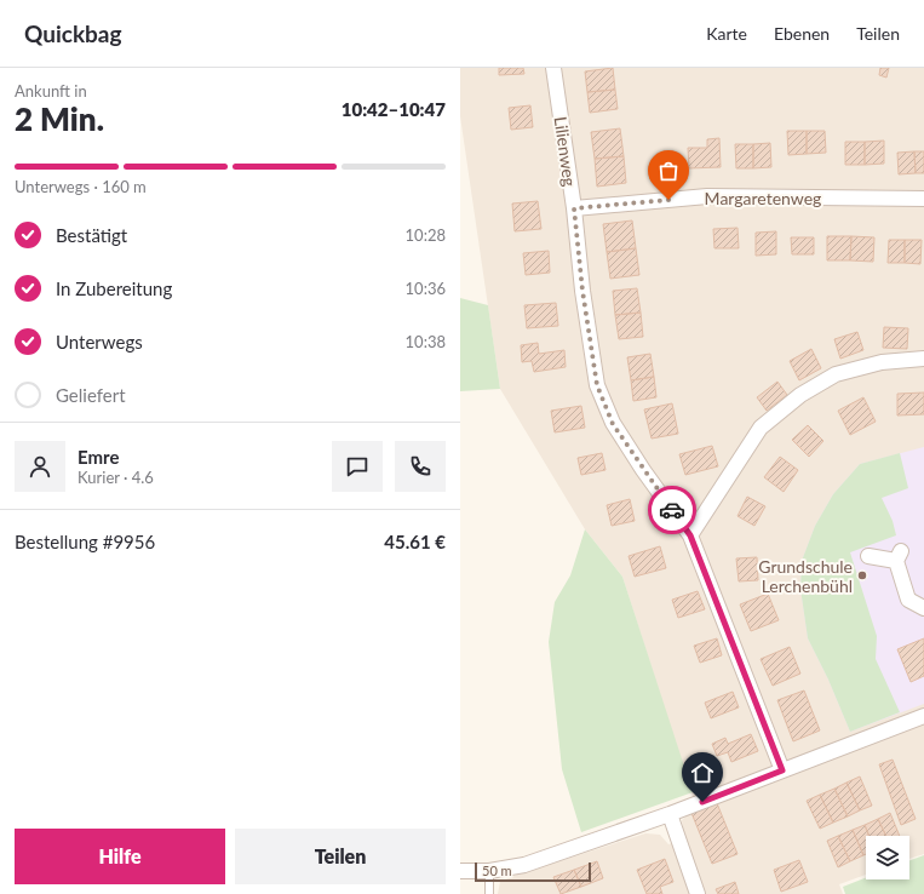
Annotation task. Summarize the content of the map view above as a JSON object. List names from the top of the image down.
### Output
{
  "streets": {
    "street": ["Lilienweg", "Margaretenweg"]
  },
  "crossings": [
    ["Lilienweg", "Margaretenweg"]
  ],
  "places": ["Grundschule Lerchenbühl"],
  "scale_bar": "50 m",
  "page": {
    "header": "Quickbag",
    "nav": ["Karte", "Ebenen", "Teilen"],
    "heading": ["2 Min.", "Ankunft in", "10:42–10:47"],
    "panel": [
      "Emre",
      "Kurier · 4.6",
      "Bestellung #9956",
      "45.61 €"
    ],
    "bar": "Unterwegs · 160 m",
    "list": [
      ["Bestätigt", "10:28"],
      ["In Zubereitung", "10:36"],
      ["Unterwegs", "10:38"],
      "Geliefert"
    ],
    "buttons": ["Hilfe", "Teilen"],
    "scale": "50 m"
  }
}
